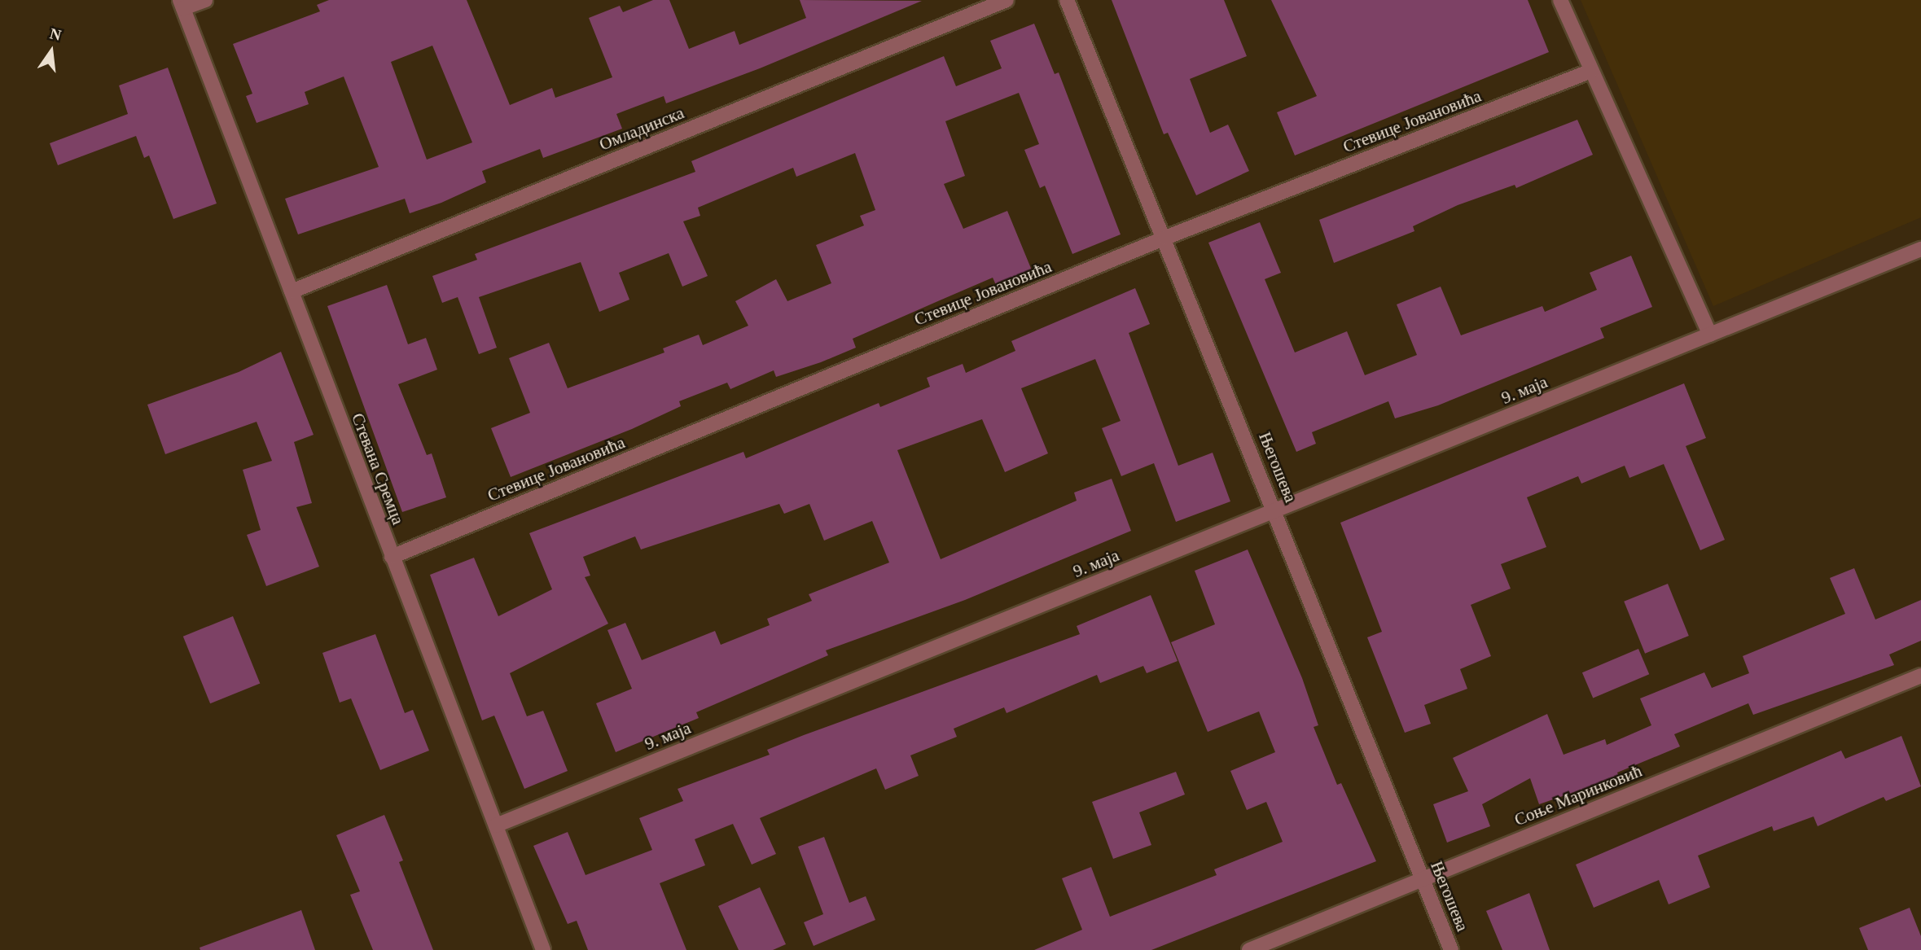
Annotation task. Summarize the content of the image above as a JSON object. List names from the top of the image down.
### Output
{
  "streets": {
    "street": [
      "Стевице Јовановића",
      "Омладинска",
      "9. маја",
      "Његошева",
      "Стевана Сремца",
      "Соње Маринковић"
    ]
  },
  "crossings": [
    ["Стевице Јовановића", "Његошева"],
    ["Стевице Јовановића", "Стевана Сремца"],
    ["Омладинска", "Стевана Сремца"],
    ["9. маја", "Његошева"],
    ["9. маја", "Стевана Сремца"],
    ["Његошева", "Соње Маринковић"]
  ],
  "north": "top"
}
